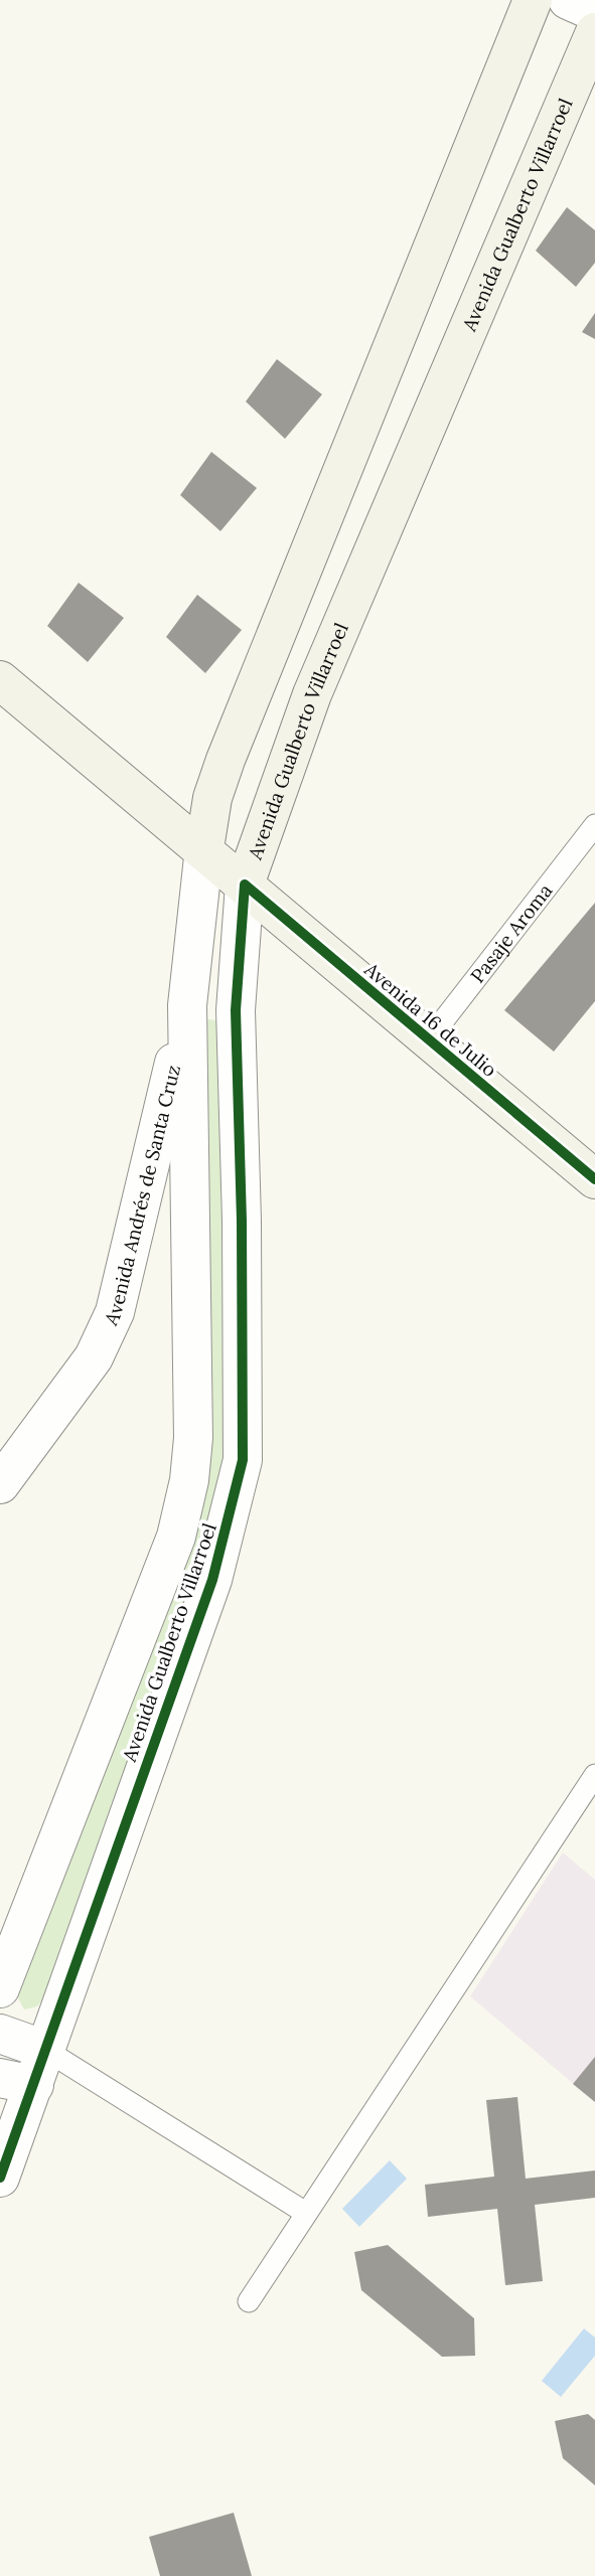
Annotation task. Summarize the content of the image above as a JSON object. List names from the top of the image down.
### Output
{
  "streets": {
    "main road": ["Avenida Gualberto Villarroel", "Avenida 16 de Julio"],
    "street": ["Avenida Andrés de Santa Cruz"],
    "lane": ["Pasaje Aroma"]
  },
  "crossings": [
    ["Avenida Gualberto Villarroel", "Avenida 16 de Julio"],
    ["Avenida Gualberto Villarroel", "Avenida Andrés de Santa Cruz"],
    ["Pasaje Aroma", "Avenida 16 de Julio"],
    ["Avenida 16 de Julio", "Avenida Andrés de Santa Cruz"]
  ]
}
